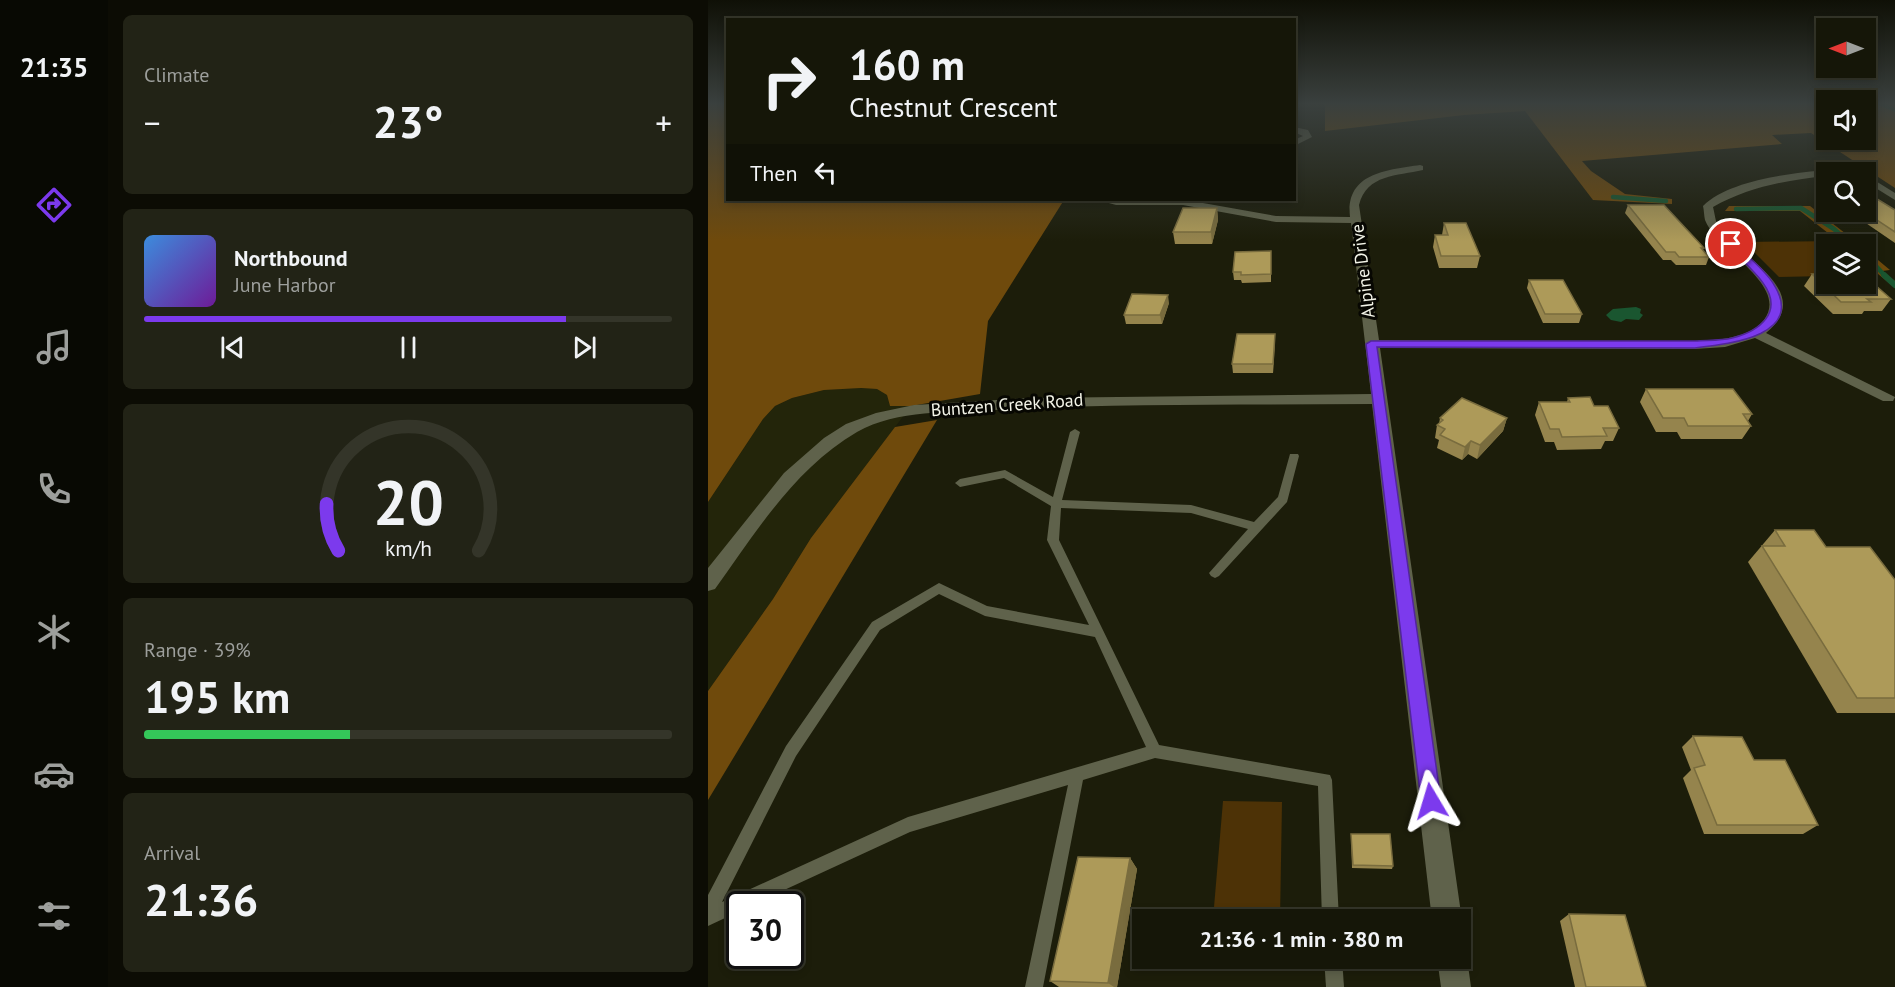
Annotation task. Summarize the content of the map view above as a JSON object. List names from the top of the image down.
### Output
{
  "streets": {
    "street": ["Alpine Drive", "Buntzen Creek Road"]
  },
  "crossings": [
    ["Alpine Drive", "Buntzen Creek Road"]
  ],
  "north": "left",
  "page": {
    "tabs": "21:35",
    "tile": [
      "Climate",
      ["Range · 39%", "195 km"],
      ["Arrival", "21:36"]
    ],
    "turn": ["160 m", "Chestnut Crescent"],
    "heat": ["−", "23°", "+"],
    "then": "Then",
    "song": ["Northbound", "June Harbor"],
    "limit": "30",
    "trip": "21:36 · 1 min · 380 m",
    "gauge": ["20", "km/h"]
  }
}
